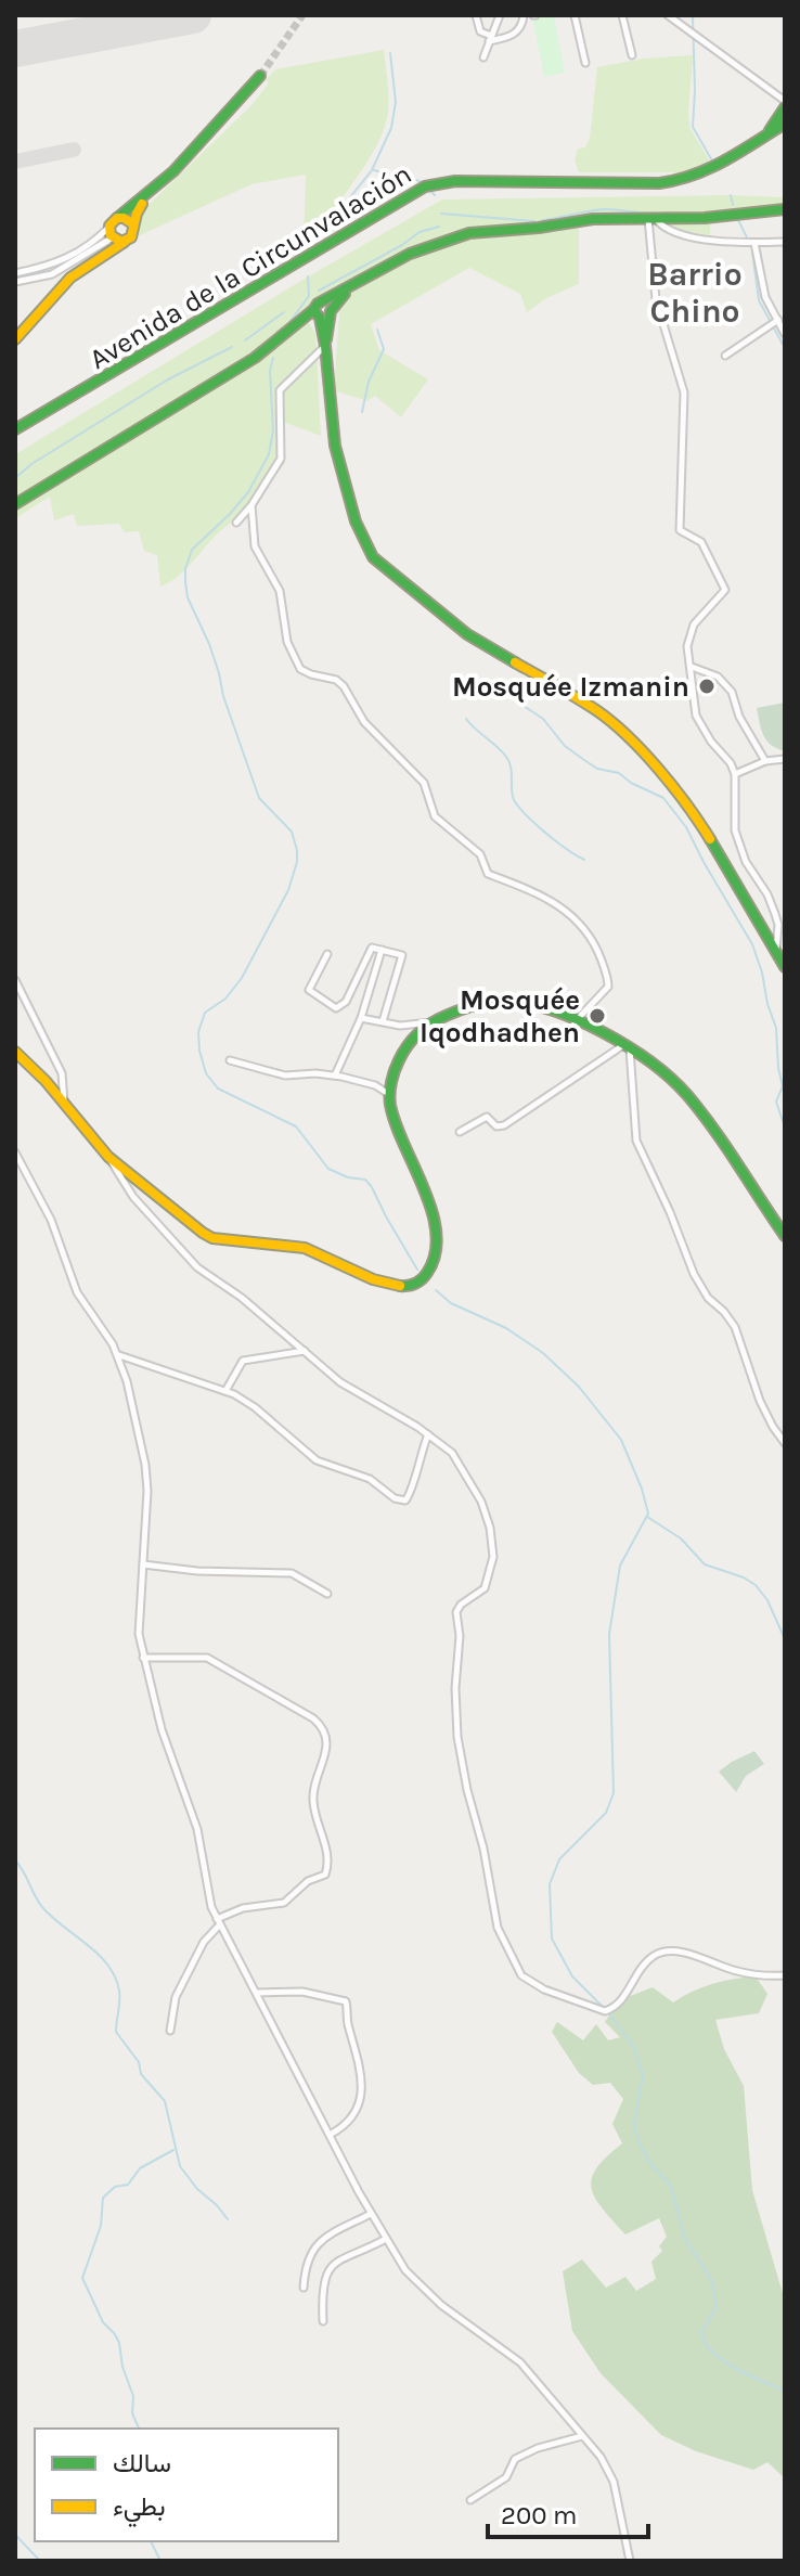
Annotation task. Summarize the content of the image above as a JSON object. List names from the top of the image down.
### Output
{
  "streets": {
    "street": ["Avenida de la Circunvalación"]
  },
  "districts": ["Barrio Chino"],
  "places": ["Mosquée Izmanin", "Mosquée Iqodhadhen"],
  "legend": ["سالك", "بطيء"],
  "scale_bar": "200 m"
}
